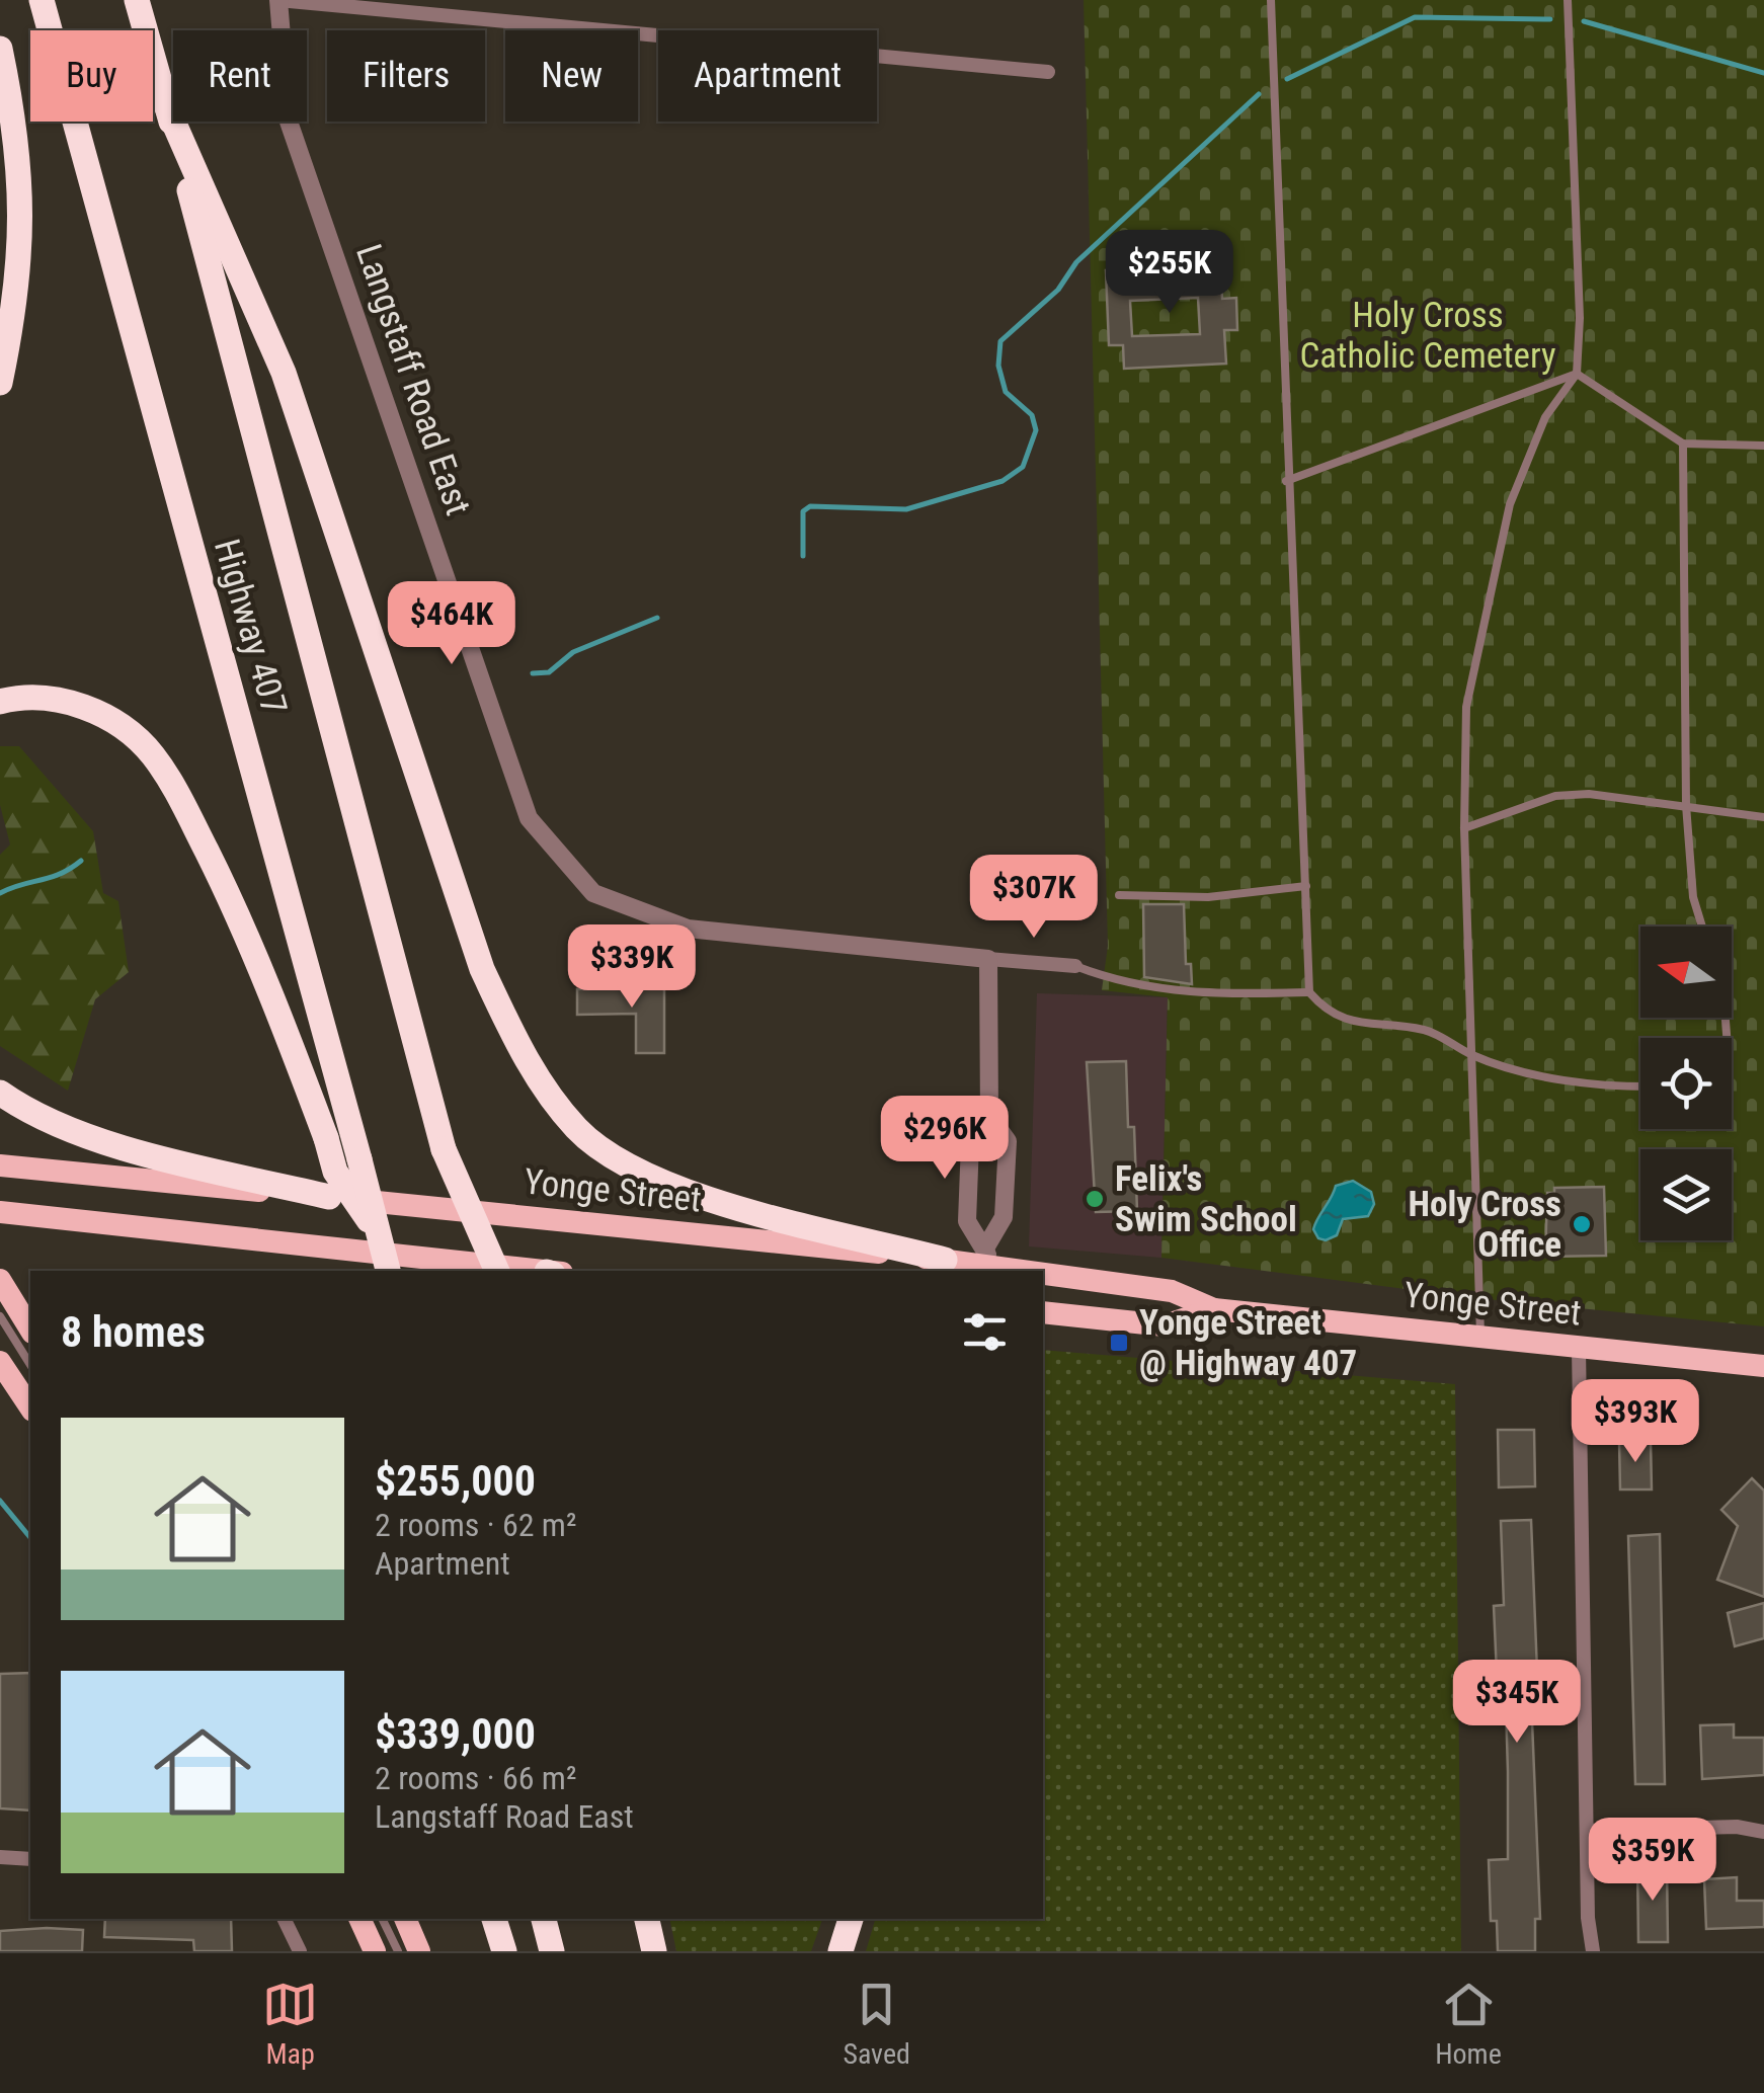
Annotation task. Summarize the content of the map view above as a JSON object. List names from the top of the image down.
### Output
{
  "streets": {
    "highway": ["Highway 407"],
    "main road": ["Yonge Street"],
    "street": ["Langstaff Road East"]
  },
  "parks": ["Holy Cross Catholic Cemetery"],
  "places": {
    "other": ["Felix's Swim School", "Holy Cross Office"],
    "transit": ["Yonge Street @ Highway 407"]
  },
  "north": "left",
  "page": {
    "chip": [
      "Buy",
      "Rent",
      "Filters",
      "New",
      "Apartment"
    ],
    "price": [
      "$255K",
      "$464K",
      "$307K",
      "$339K",
      "$296K",
      "$393K",
      "$345K",
      "$359K"
    ],
    "heading": "8 homes",
    "list": [
      {
        "name": "$255,000",
        "note": "2 rooms · 62 m² · Apartment"
      },
      {
        "name": "$339,000",
        "note": "2 rooms · 66 m² · Langstaff Road East"
      }
    ],
    "tabs": ["Map", "Saved", "Home"]
  }
}
